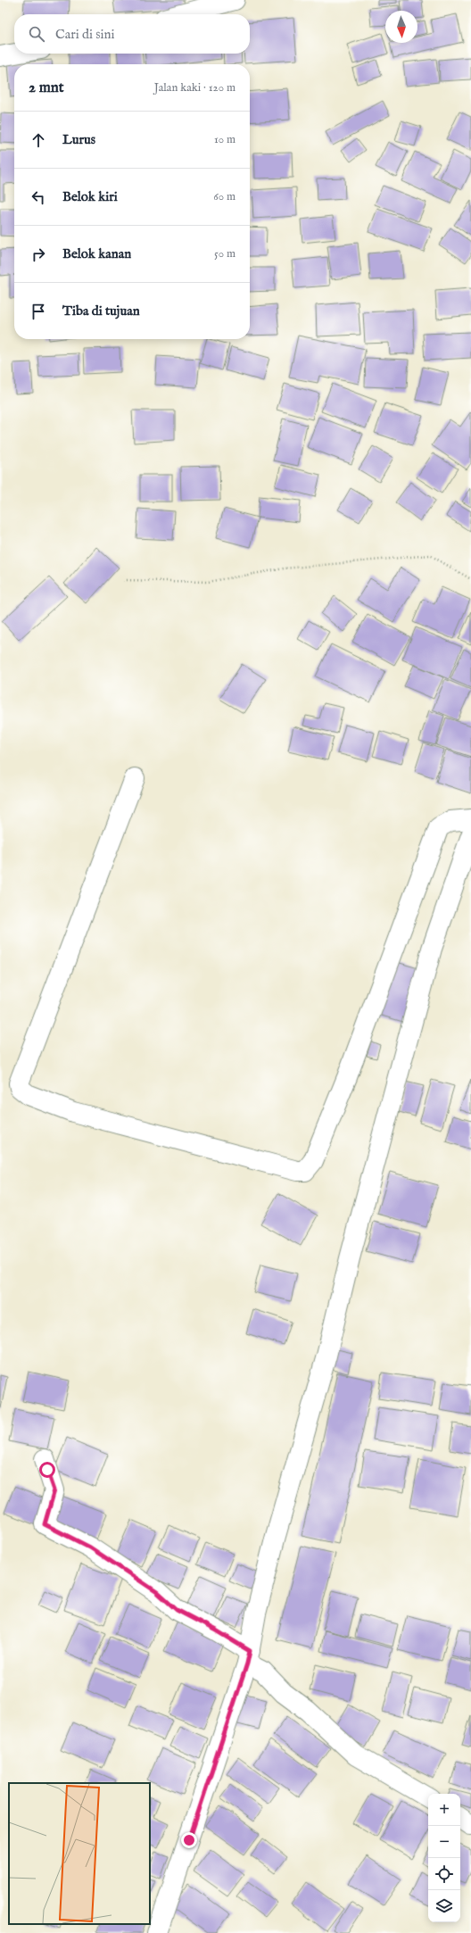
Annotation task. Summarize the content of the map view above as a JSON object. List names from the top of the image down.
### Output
{
  "north": "bottom",
  "page": {
    "search": "Cari di sini",
    "heading": ["2 mnt", "Jalan kaki · 120 m"],
    "list": [
      ["Lurus", "10 m"],
      ["Belok kiri", "60 m"],
      ["Belok kanan", "50 m"],
      "Tiba di tujuan"
    ],
    "map_buttons": ["+", "−"]
  }
}
